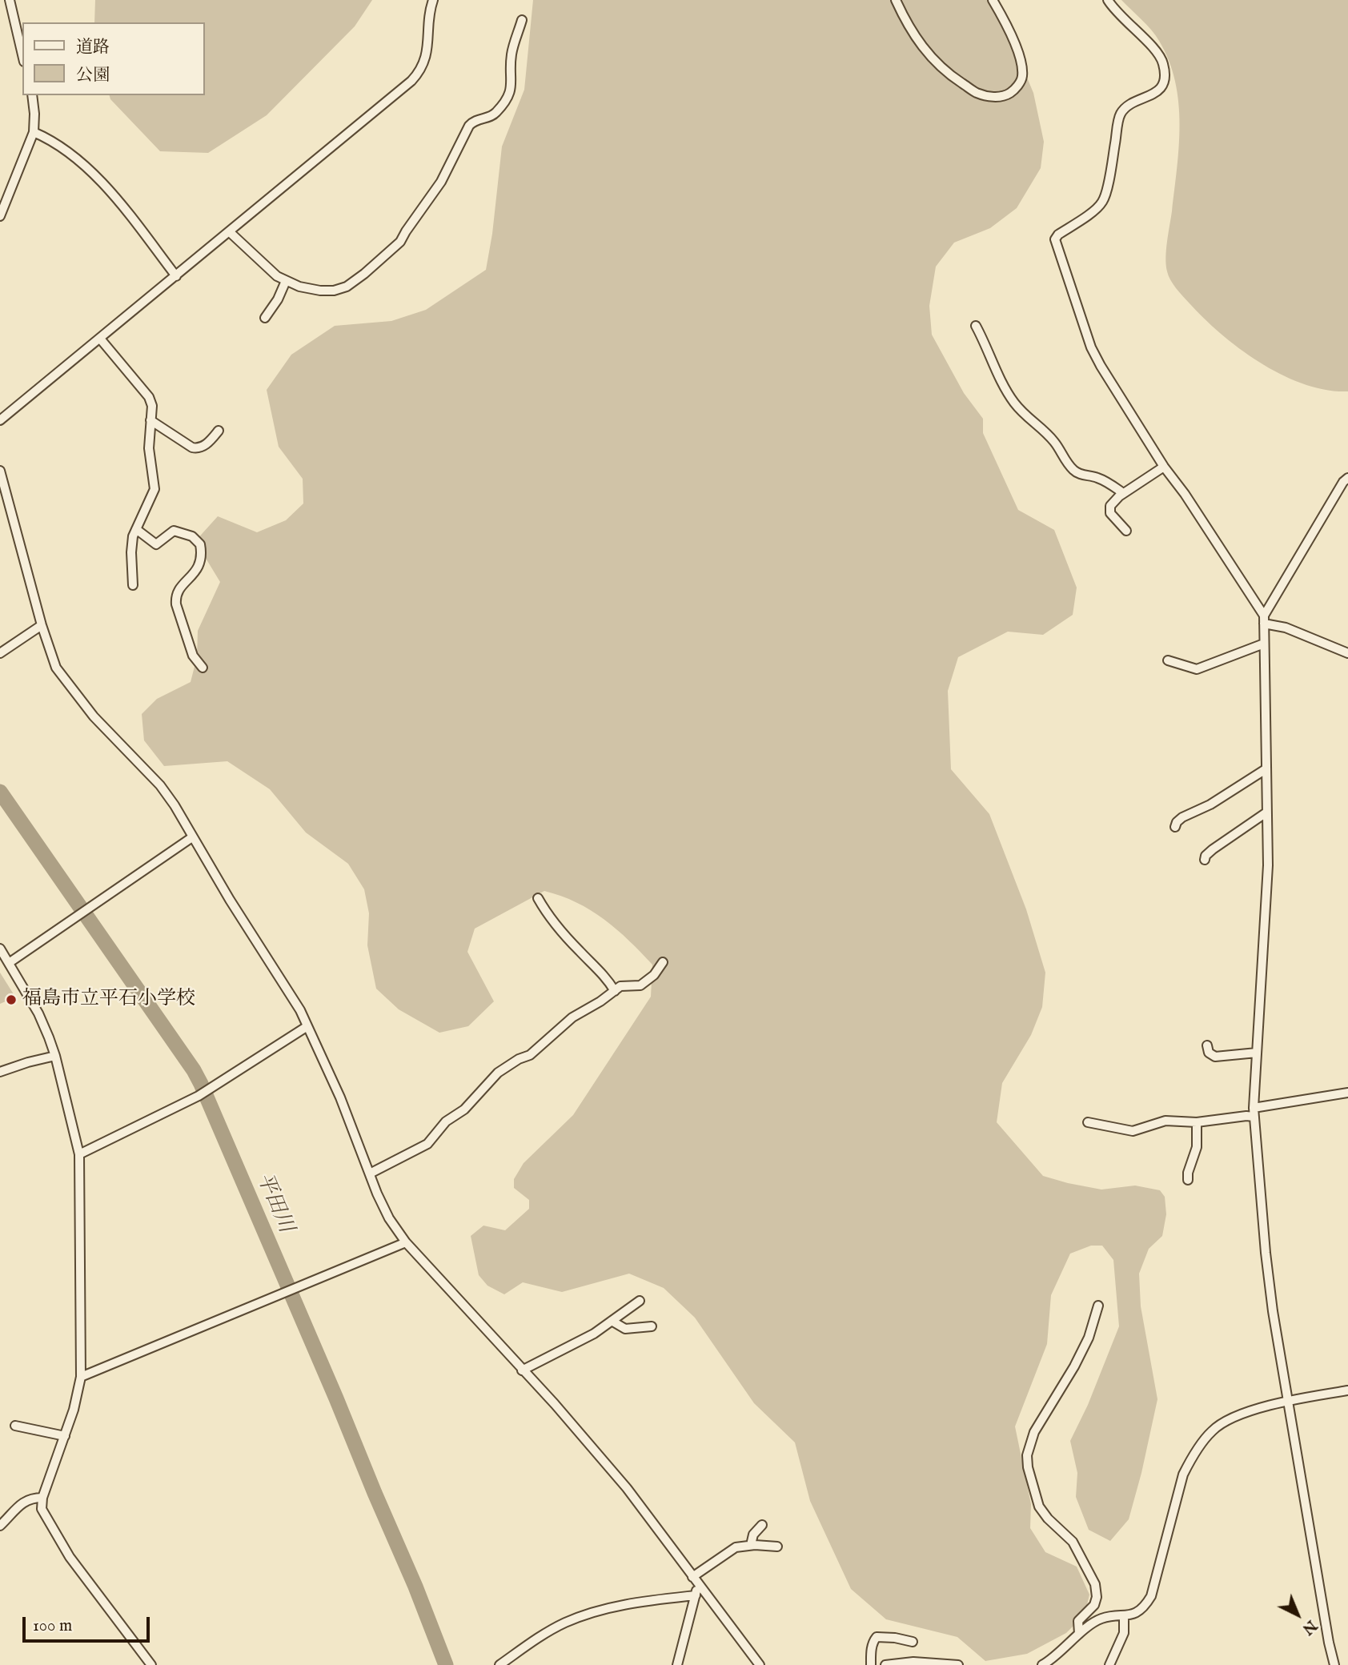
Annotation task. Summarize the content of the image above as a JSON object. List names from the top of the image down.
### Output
{
  "water": ["平田川"],
  "places": ["福島市立平石小学校"],
  "legend": ["道路", "公園"],
  "scale_bar": "100 m",
  "north": "bottom right"
}
